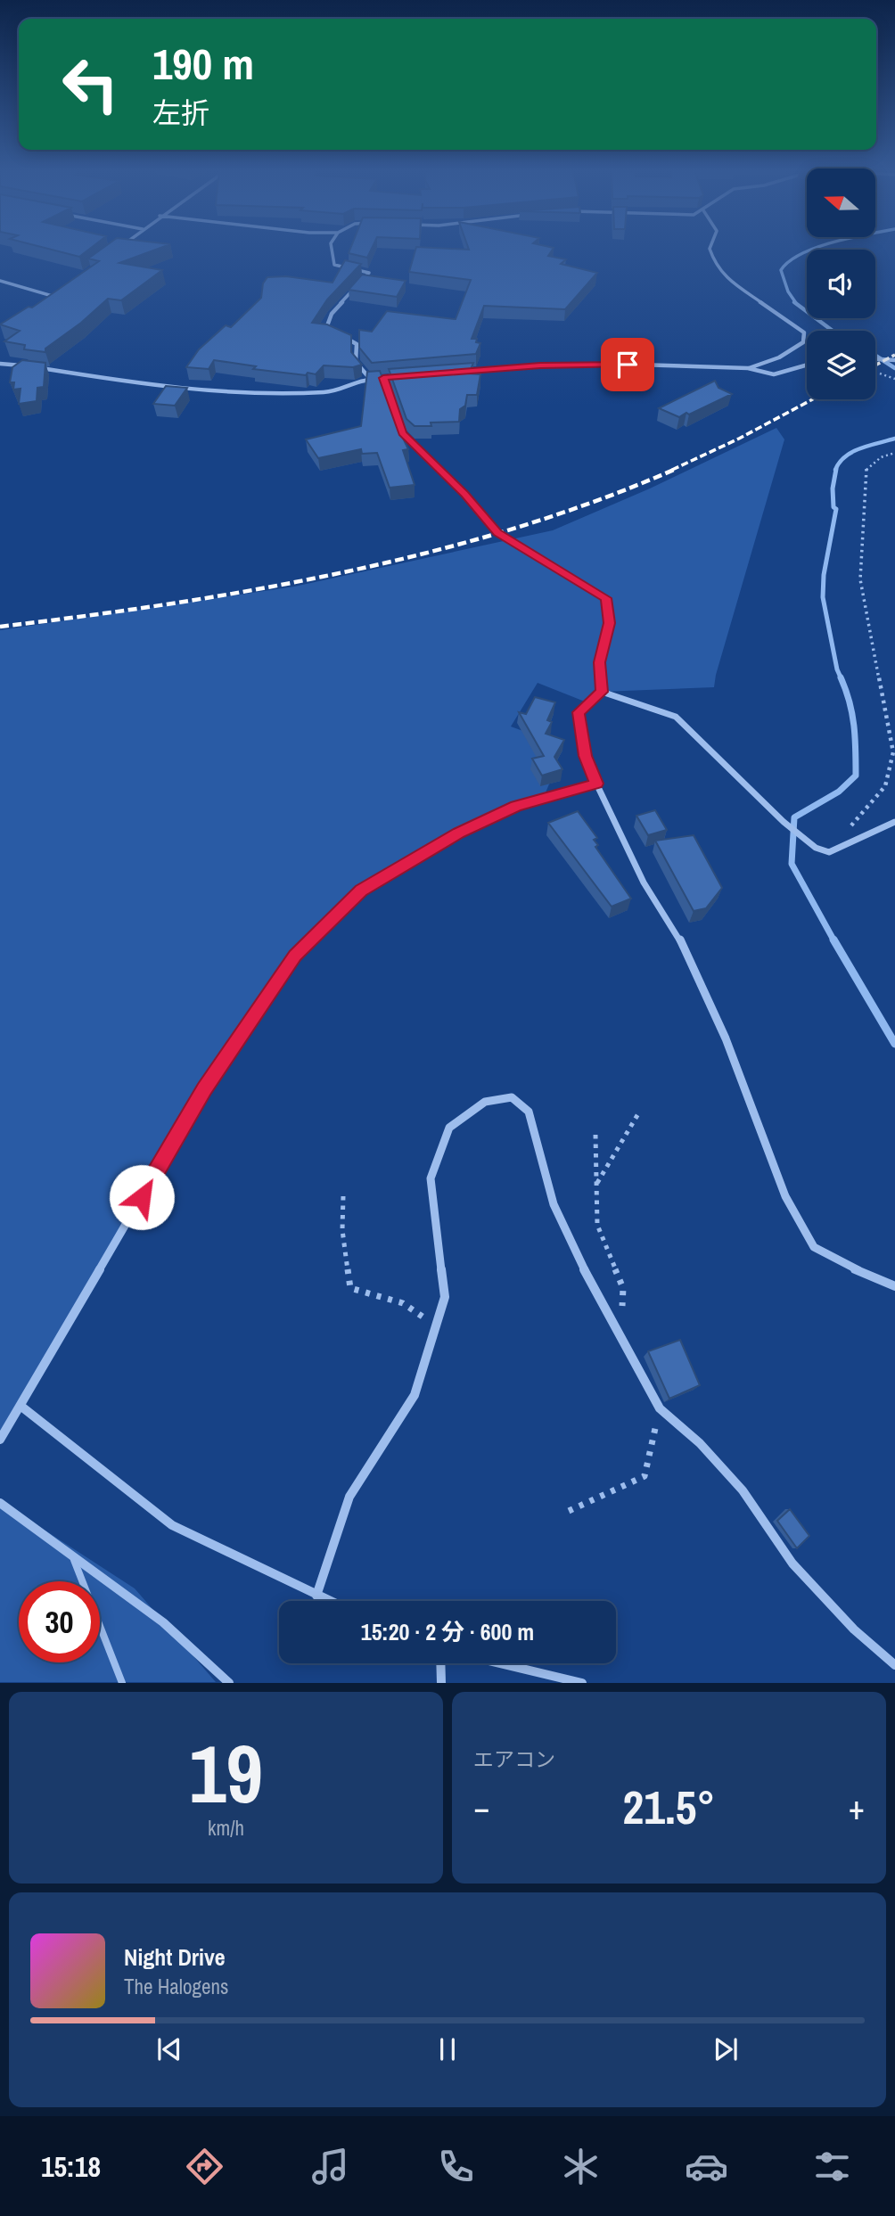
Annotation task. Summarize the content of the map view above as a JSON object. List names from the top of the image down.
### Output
{
  "north": "left",
  "page": {
    "turn": ["190 m", "左折"],
    "limit": "30",
    "trip": "15:20 · 2 分 · 600 m",
    "tile": [
      ["19", "km/h"],
      "エアコン"
    ],
    "heat": ["−", "21.5°", "+"],
    "song": ["Night Drive", "The Halogens"],
    "tabs": "15:18"
  }
}
